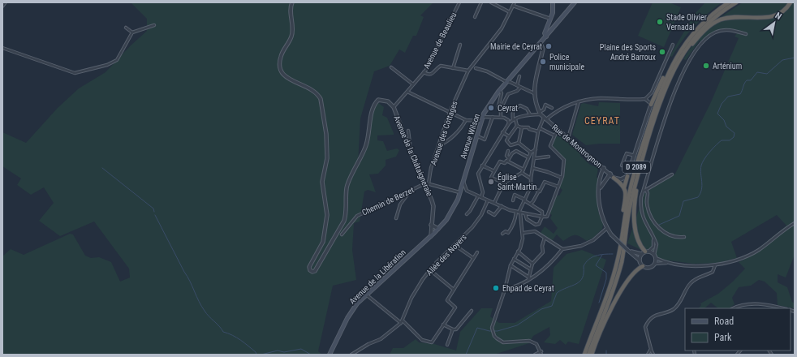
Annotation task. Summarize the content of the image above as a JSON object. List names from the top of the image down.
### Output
{
  "streets": {
    "highway": ["D 2089"],
    "main road": ["Avenue Wilson", "Avenue de la Libération"],
    "street": [
      "Avenue de Beaulieu",
      "Avenue des Cottages",
      "Rue de Montrognon",
      "Avenue de la Châtaigneraie",
      "Chemin de Berzet",
      "Allée des Noyers"
    ]
  },
  "crossings": [
    ["Avenue de Beaulieu", "Avenue de la Châtaigneraie"],
    ["Avenue des Cottages", "Chemin de Berzet"],
    ["Avenue Wilson", "Chemin de Berzet"],
    ["Avenue Wilson", "Avenue de la Libération"],
    ["Avenue de la Châtaigneraie", "Chemin de Berzet"],
    ["Avenue de la Châtaigneraie", "Avenue de la Libération"]
  ],
  "districts": ["CEYRAT"],
  "places": [
    "Stade Olivier Vernadal",
    "Mairie de Ceyrat",
    "Plaine des Sports André Barroux",
    "Police municipale",
    "Arténium",
    "Ceyrat",
    "Église Saint-Martin",
    "Ehpad de Ceyrat"
  ],
  "legend": ["Road", "Park"],
  "north": "top right"
}
